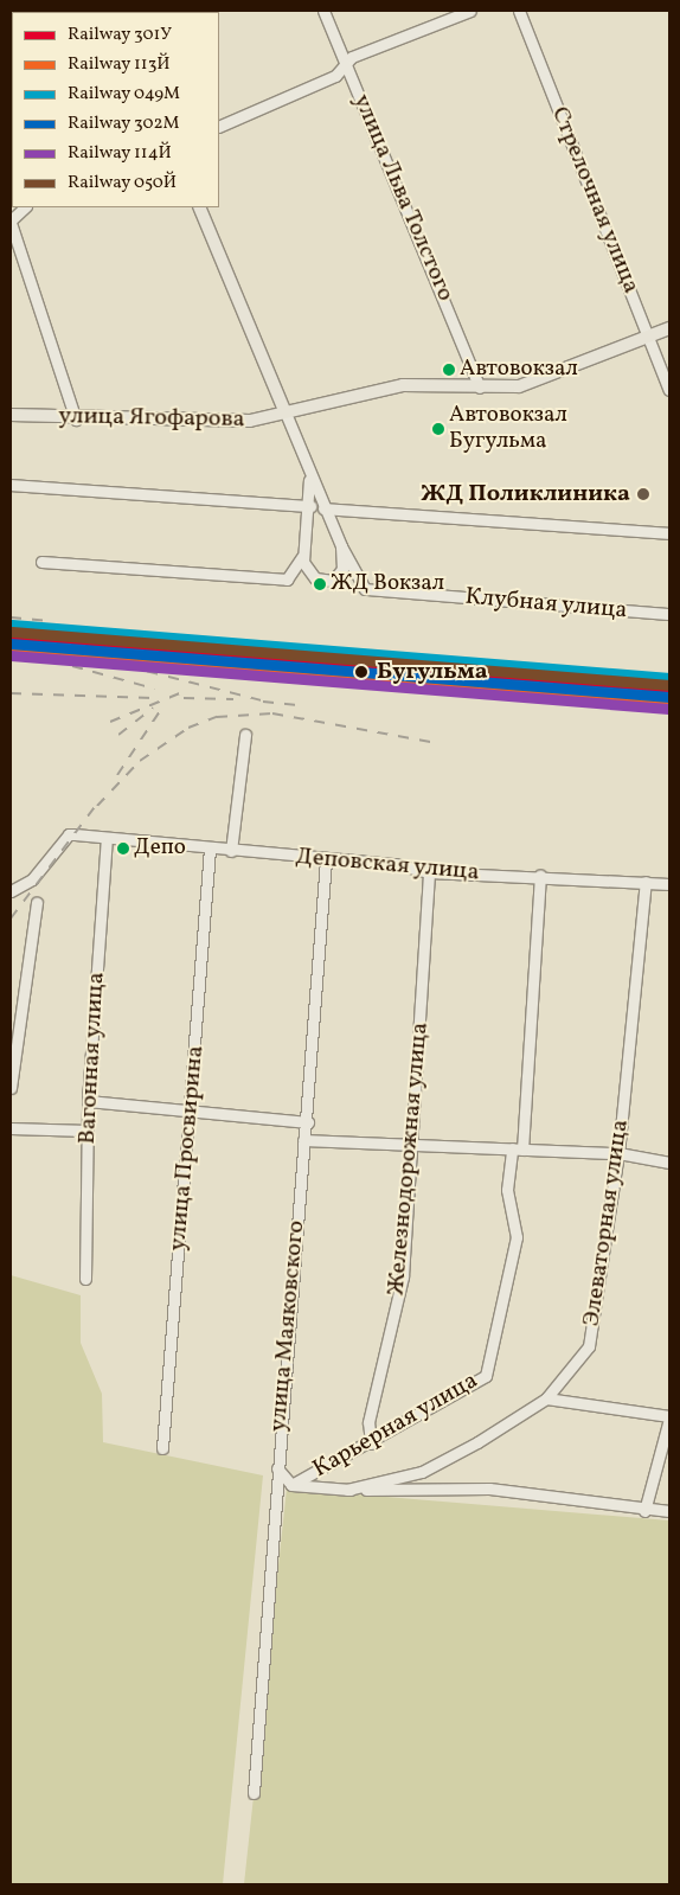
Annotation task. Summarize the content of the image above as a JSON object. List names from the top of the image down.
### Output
{
  "streets": {
    "main road": ["улица Ягофарова"],
    "street": [
      "улица Льва Толстого",
      "Стрелочная улица",
      "Клубная улица",
      "Деповская улица",
      "Вагонная улица",
      "улица Просвирина",
      "Железнодорожная улица",
      "Элеваторная улица",
      "улица Маяковского",
      "Карьерная улица"
    ]
  },
  "crossings": [
    ["улица Льва Толстого", "улица Ягофарова"],
    ["Стрелочная улица", "улица Ягофарова"],
    ["Деповская улица", "Вагонная улица"],
    ["Деповская улица", "улица Просвирина"],
    ["Деповская улица", "Железнодорожная улица"],
    ["Деповская улица", "Элеваторная улица"],
    ["Деповская улица", "улица Маяковского"],
    ["Деповская улица", "Карьерная улица"],
    ["Железнодорожная улица", "Карьерная улица"]
  ],
  "places": [
    "Автовокзал",
    "Автовокзал Бугульма",
    "ЖД Поликлиника",
    "ЖД Вокзал",
    "Бугульма",
    "Депо"
  ],
  "lines": [
    "rail line 049М",
    "rail line 050Й",
    "rail line 301У",
    "rail line 302М",
    "rail line 113Й",
    "rail line 114Й"
  ],
  "legend": [
    "Railway 301У",
    "Railway 113Й",
    "Railway 049М",
    "Railway 302М",
    "Railway 114Й",
    "Railway 050Й"
  ]
}
